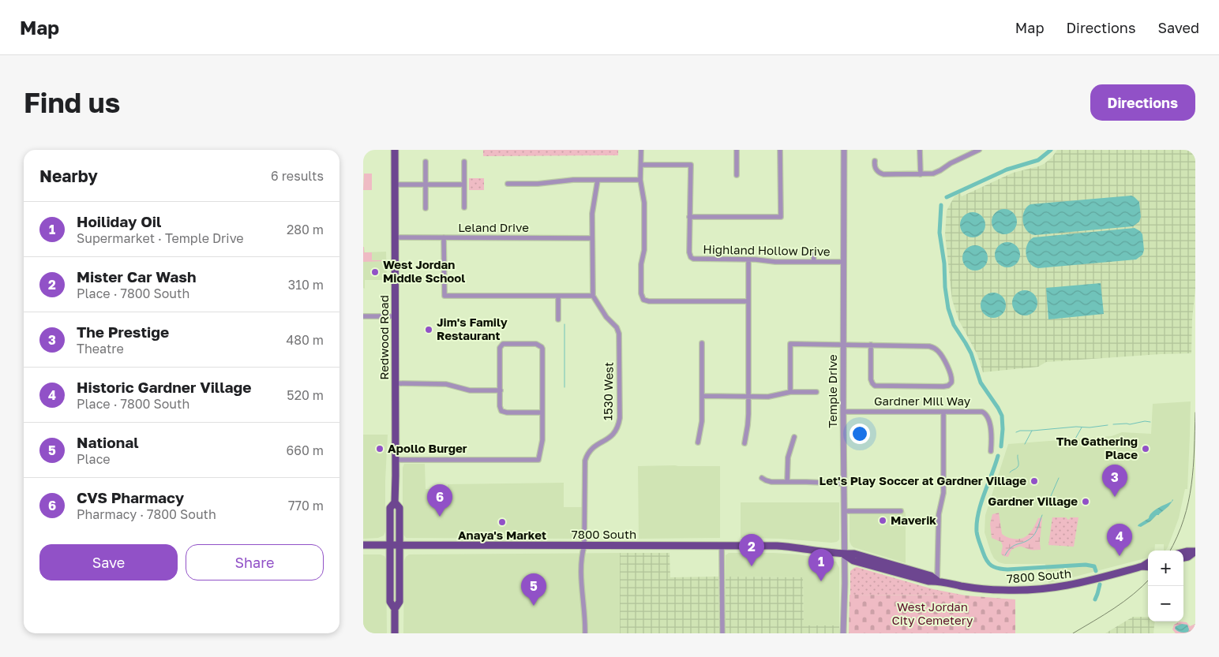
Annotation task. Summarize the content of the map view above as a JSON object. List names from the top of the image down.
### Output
{
  "streets": {
    "main road": ["Redwood Road", "7800 South"],
    "street": [
      "Leland Drive",
      "Highland Hollow Drive",
      "1530 West",
      "Temple Drive",
      "Gardner Mill Way"
    ]
  },
  "crossings": [
    ["Leland Drive", "Redwood Road"],
    ["Highland Hollow Drive", "Temple Drive"],
    ["Redwood Road", "7800 South"],
    ["1530 West", "7800 South"],
    ["Temple Drive", "Gardner Mill Way"],
    ["Temple Drive", "7800 South"]
  ],
  "parks": ["West Jordan City Cemetery"],
  "places": [
    "West Jordan Middle School",
    "Jim's Family Restaurant",
    "Apollo Burger",
    "The Gathering Place",
    "Let's Play Soccer at Gardner Village",
    "Gardner Village",
    "Maverik",
    "Anaya's Market"
  ],
  "page": {
    "header": "Map",
    "nav": ["Map", "Directions", "Saved"],
    "buttons": [
      "Directions",
      ["Save", "Share"]
    ],
    "title": "Find us",
    "heading": ["Nearby", "6 results"],
    "list": [
      {
        "mark": "1",
        "name": "Hoiliday Oil",
        "note": "Supermarket · Temple Drive",
        "value": "280 m"
      },
      {
        "mark": "2",
        "name": "Mister Car Wash",
        "note": "Place · 7800 South",
        "value": "310 m"
      },
      {
        "mark": "3",
        "name": "The Prestige",
        "note": "Theatre",
        "value": "480 m"
      },
      {
        "mark": "4",
        "name": "Historic Gardner Village",
        "note": "Place · 7800 South",
        "value": "520 m"
      },
      {
        "mark": "5",
        "name": "National",
        "note": "Place",
        "value": "660 m"
      },
      {
        "mark": "6",
        "name": "CVS Pharmacy",
        "note": "Pharmacy · 7800 South",
        "value": "770 m"
      }
    ],
    "pins": [
      "3",
      "6",
      "4",
      "2",
      "1",
      "5"
    ],
    "map_buttons": ["+", "−"]
  }
}
